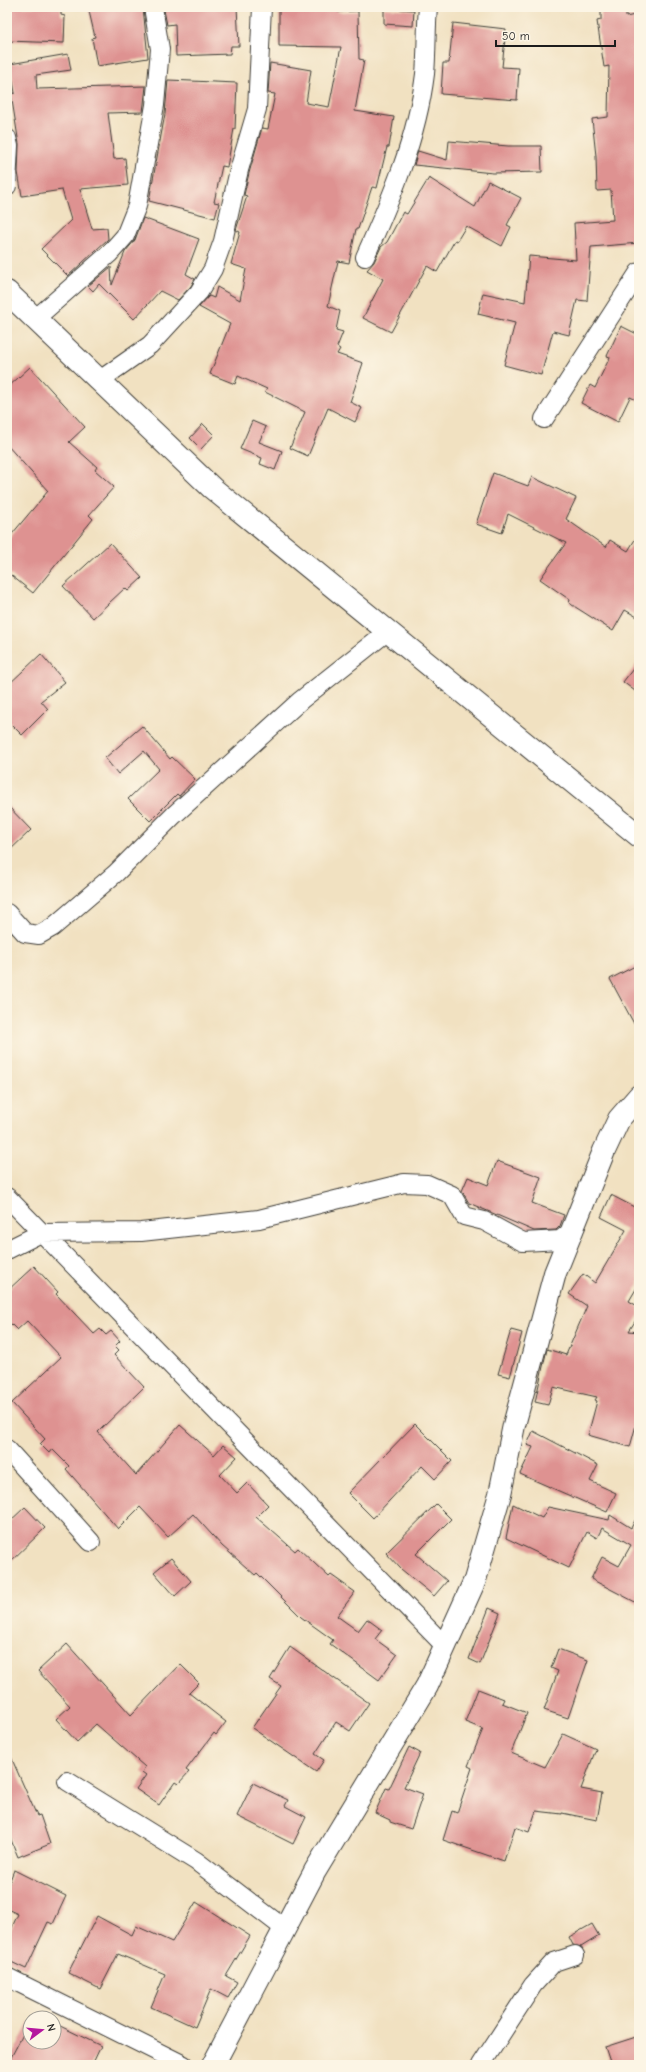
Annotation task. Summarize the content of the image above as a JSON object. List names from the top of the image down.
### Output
{
  "scale_bar": "50 m",
  "north": "right"
}
